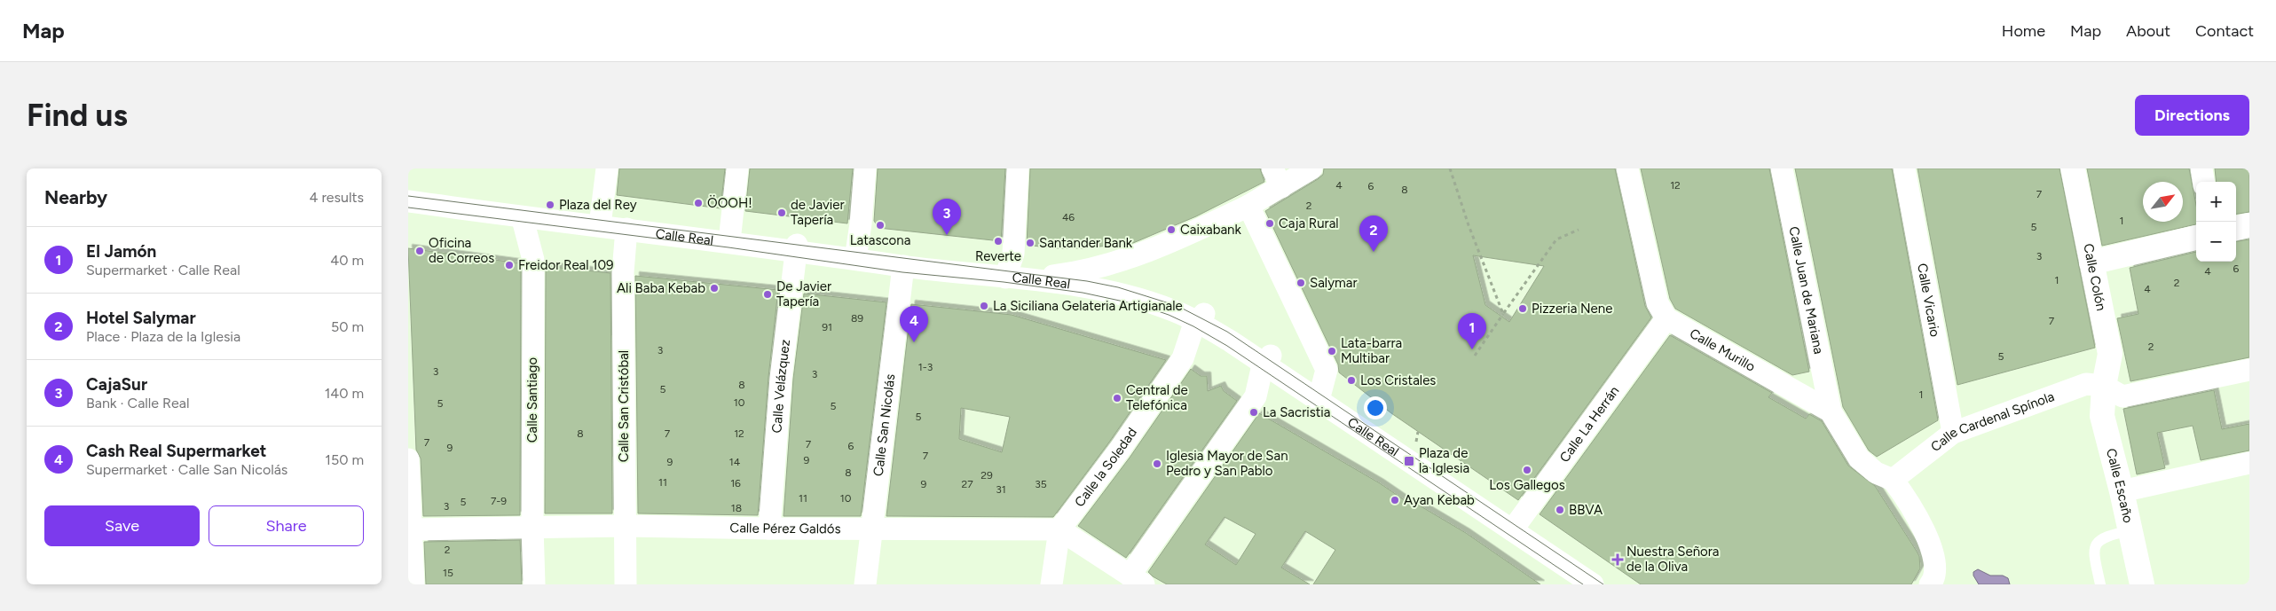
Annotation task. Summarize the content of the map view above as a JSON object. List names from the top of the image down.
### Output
{
  "streets": {
    "street": [
      "Calle Real",
      "Calle Colón",
      "Calle Juan de Mariana",
      "Calle Vicario",
      "Calle Murillo",
      "Calle Velázquez",
      "Calle Santiago",
      "Calle San Cristóbal",
      "Calle Cardenal Spínola",
      "Calle San Nicolás",
      "Calle La Herrán",
      "Calle la Soledad",
      "Calle Escaño",
      "Calle Pérez Galdós"
    ]
  },
  "crossings": [
    ["Calle Real", "Calle Velázquez"],
    ["Calle Real", "Calle Santiago"],
    ["Calle Real", "Calle San Cristóbal"],
    ["Calle Real", "Calle San Nicolás"],
    ["Calle Real", "Calle La Herrán"],
    ["Calle Real", "Calle la Soledad"],
    ["Calle Colón", "Calle Cardenal Spínola"],
    ["Calle Colón", "Calle Escaño"],
    ["Calle Juan de Mariana", "Calle Murillo"],
    ["Calle Vicario", "Calle Cardenal Spínola"],
    ["Calle Murillo", "Calle Cardenal Spínola"],
    ["Calle Murillo", "Calle La Herrán"],
    ["Calle Velázquez", "Calle Pérez Galdós"],
    ["Calle Santiago", "Calle Pérez Galdós"],
    ["Calle San Cristóbal", "Calle Pérez Galdós"],
    ["Calle Cardenal Spínola", "Calle Escaño"],
    ["Calle San Nicolás", "Calle Pérez Galdós"],
    ["Calle la Soledad", "Calle Pérez Galdós"]
  ],
  "places": {
    "other": [
      "ÖOOH!",
      "Plaza del Rey",
      "de Javier Tapería",
      "Caja Rural",
      "Latascona",
      "Caixabank",
      "Reverte",
      "Santander Bank",
      "Oficina de Correos",
      "Freidor Real 109",
      "Salymar",
      "Ali Baba Kebab",
      "De Javier Tapería",
      "La Siciliana Gelateria Artigianale",
      "Pizzeria Nene",
      "Lata-barra Multibar",
      "Los Cristales",
      "Central de Telefónica",
      "La Sacristia",
      "Iglesia Mayor de San Pedro y San Pablo",
      "Los Gallegos",
      "Ayan Kebab",
      "BBVA"
    ],
    "transit": ["Plaza de la Iglesia"],
    "health": ["Nuestra Señora de la Oliva"]
  },
  "house_numbers": [
    "4",
    "12",
    "6",
    "8",
    "7",
    "2",
    "46",
    "1",
    "5",
    "3",
    "6",
    "4",
    "1",
    "2",
    "4",
    "89",
    "7",
    "91",
    "2",
    "3",
    "5",
    "1-3",
    "3",
    "3",
    "8",
    "5",
    "1",
    "10",
    "5",
    "5",
    "5",
    "8",
    "7",
    "12",
    "7",
    "7",
    "6",
    "9",
    "7",
    "9",
    "9",
    "14",
    "8",
    "29",
    "11",
    "16",
    "9",
    "27",
    "35",
    "31",
    "11",
    "10",
    "7-9",
    "5",
    "3",
    "18",
    "2",
    "15"
  ],
  "north": "top right",
  "page": {
    "header": "Map",
    "nav": [
      "Home",
      "Map",
      "About",
      "Contact"
    ],
    "buttons": [
      "Directions",
      ["Save", "Share"]
    ],
    "title": "Find us",
    "heading": ["Nearby", "4 results"],
    "map_buttons": ["+", "−"],
    "pins": [
      "3",
      "2",
      "4",
      "1"
    ],
    "list": [
      {
        "mark": "1",
        "name": "El Jamón",
        "note": "Supermarket · Calle Real",
        "value": "40 m"
      },
      {
        "mark": "2",
        "name": "Hotel Salymar",
        "note": "Place · Plaza de la Iglesia",
        "value": "50 m"
      },
      {
        "mark": "3",
        "name": "CajaSur",
        "note": "Bank · Calle Real",
        "value": "140 m"
      },
      {
        "mark": "4",
        "name": "Cash Real Supermarket",
        "note": "Supermarket · Calle San Nicolás",
        "value": "150 m"
      }
    ]
  }
}
